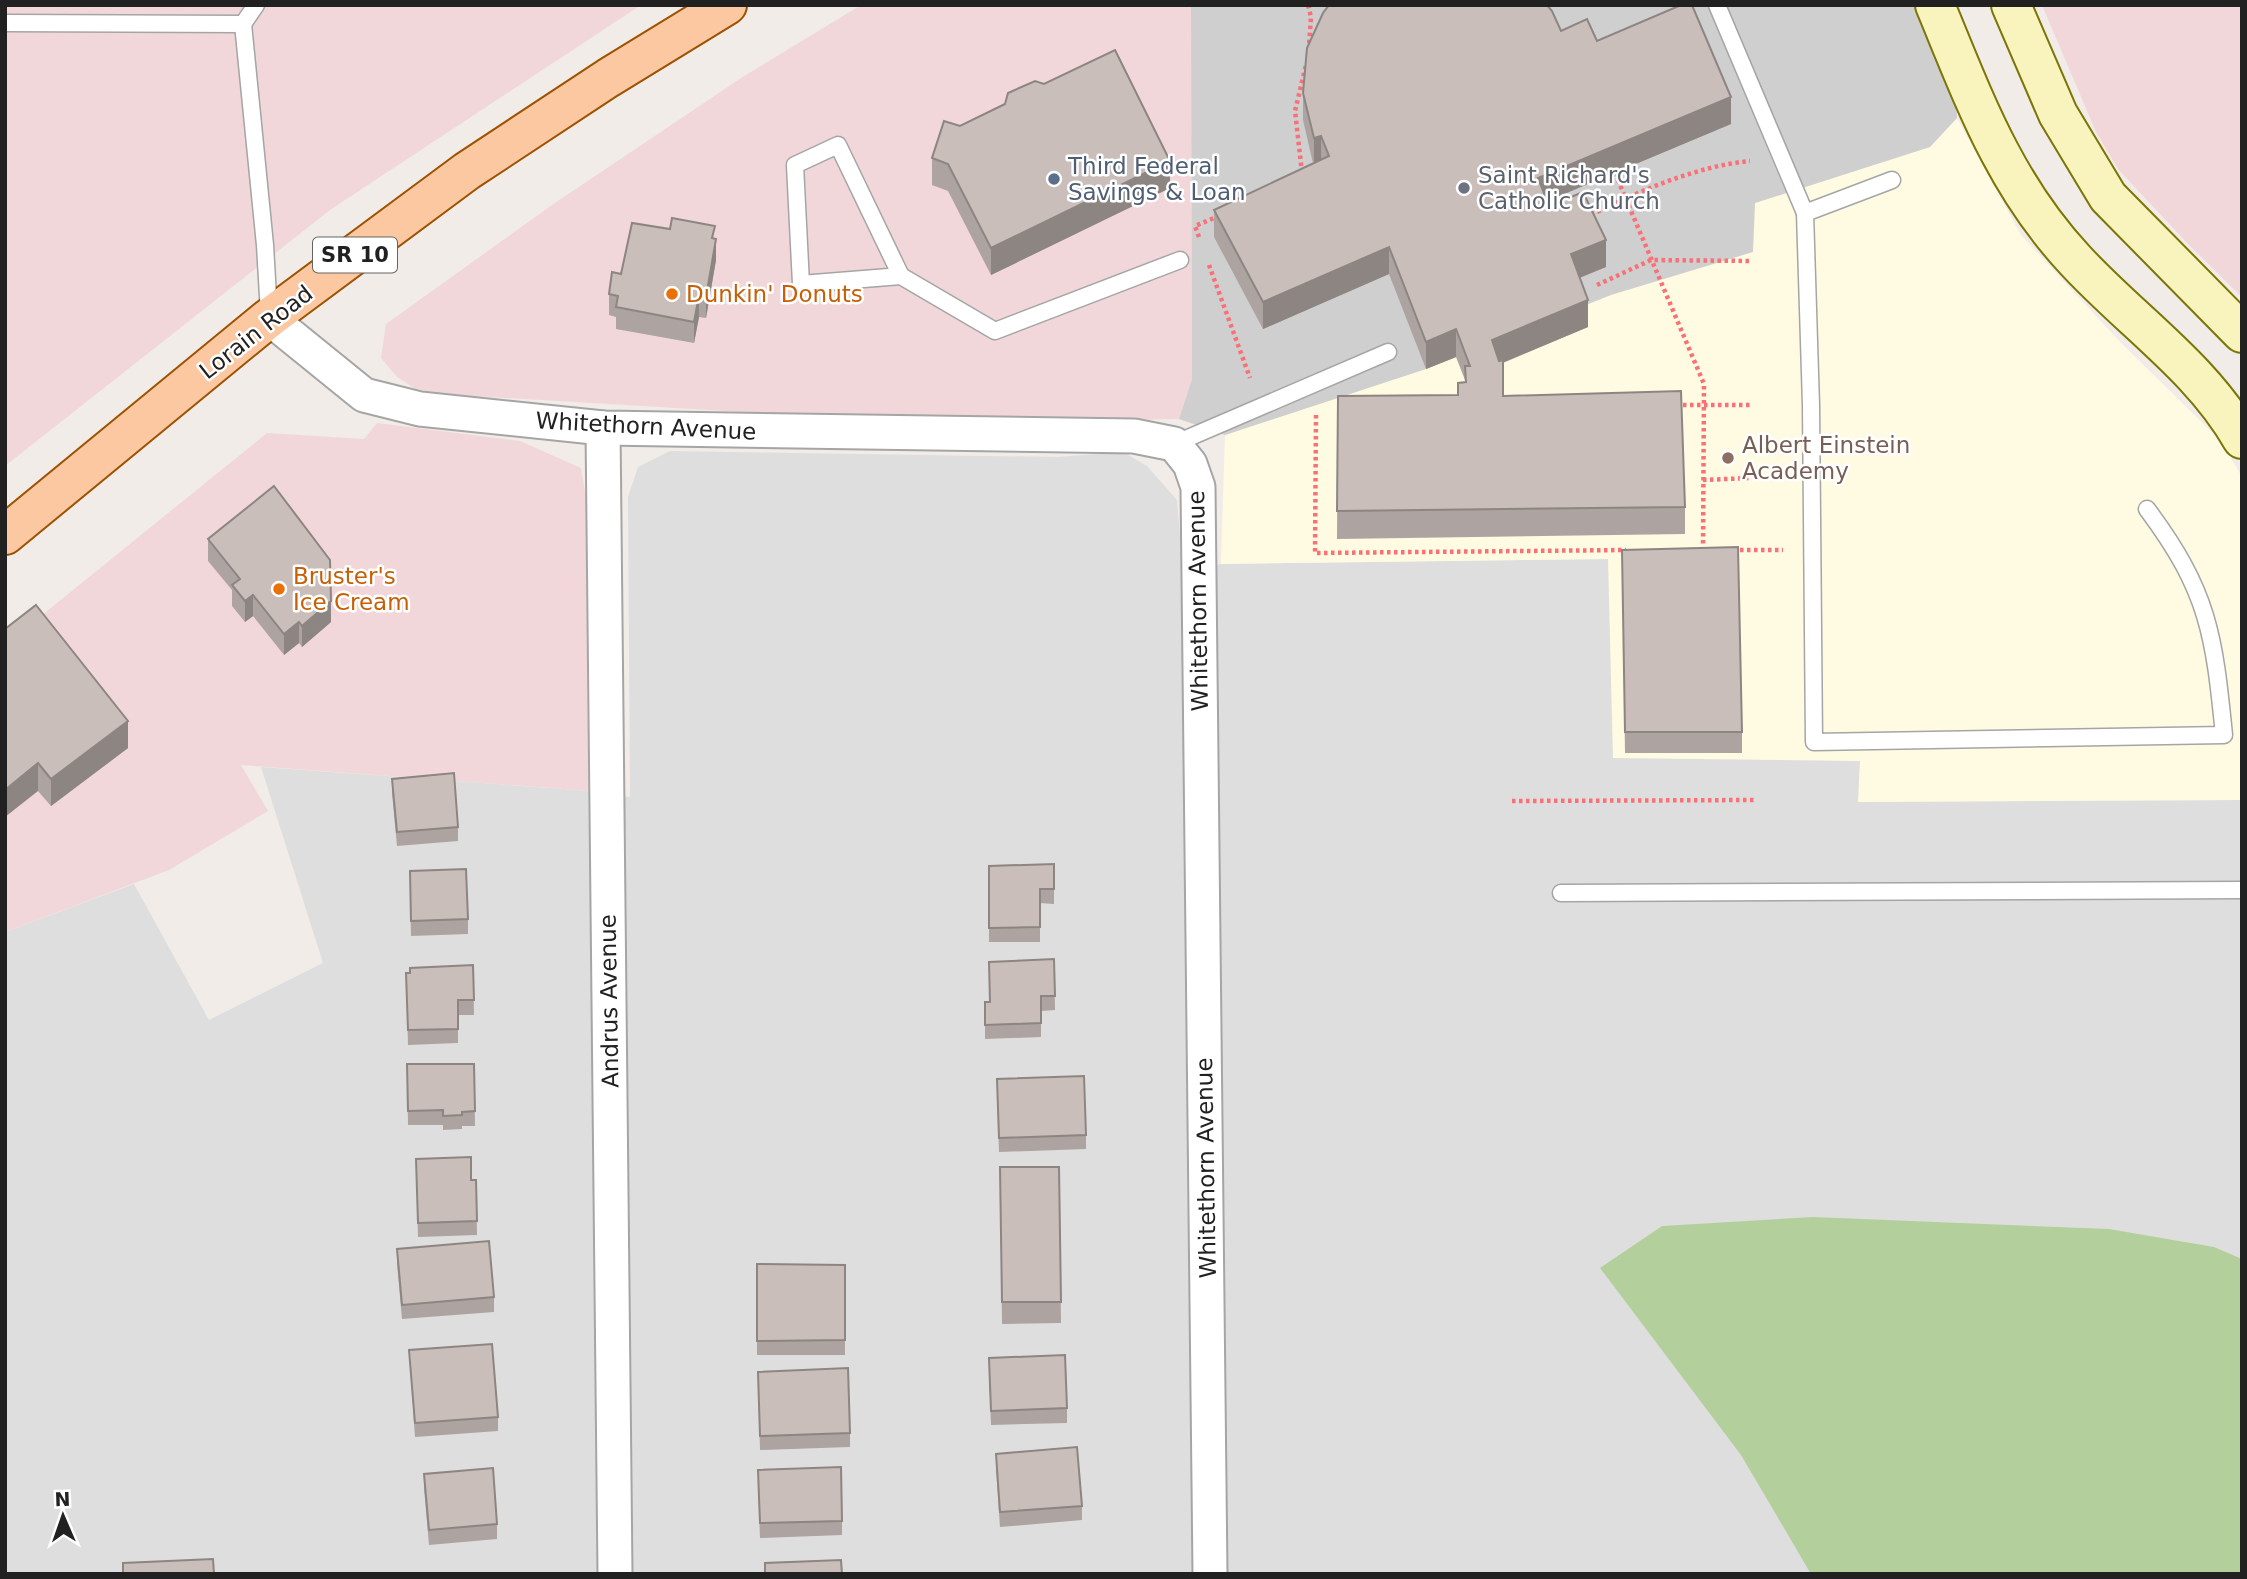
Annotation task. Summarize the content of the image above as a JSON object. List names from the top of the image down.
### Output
{
  "streets": {
    "main road": ["SR 10", "Lorain Road"],
    "street": ["Whitethorn Avenue", "Andrus Avenue"]
  },
  "crossings": [
    ["Lorain Road", "Whitethorn Avenue"],
    ["Whitethorn Avenue", "Andrus Avenue"]
  ],
  "places": [
    "Third Federal Savings & Loan",
    "Saint Richard's Catholic Church",
    "Dunkin' Donuts",
    "Albert Einstein Academy",
    "Bruster's Ice Cream"
  ],
  "north": "top"
}
